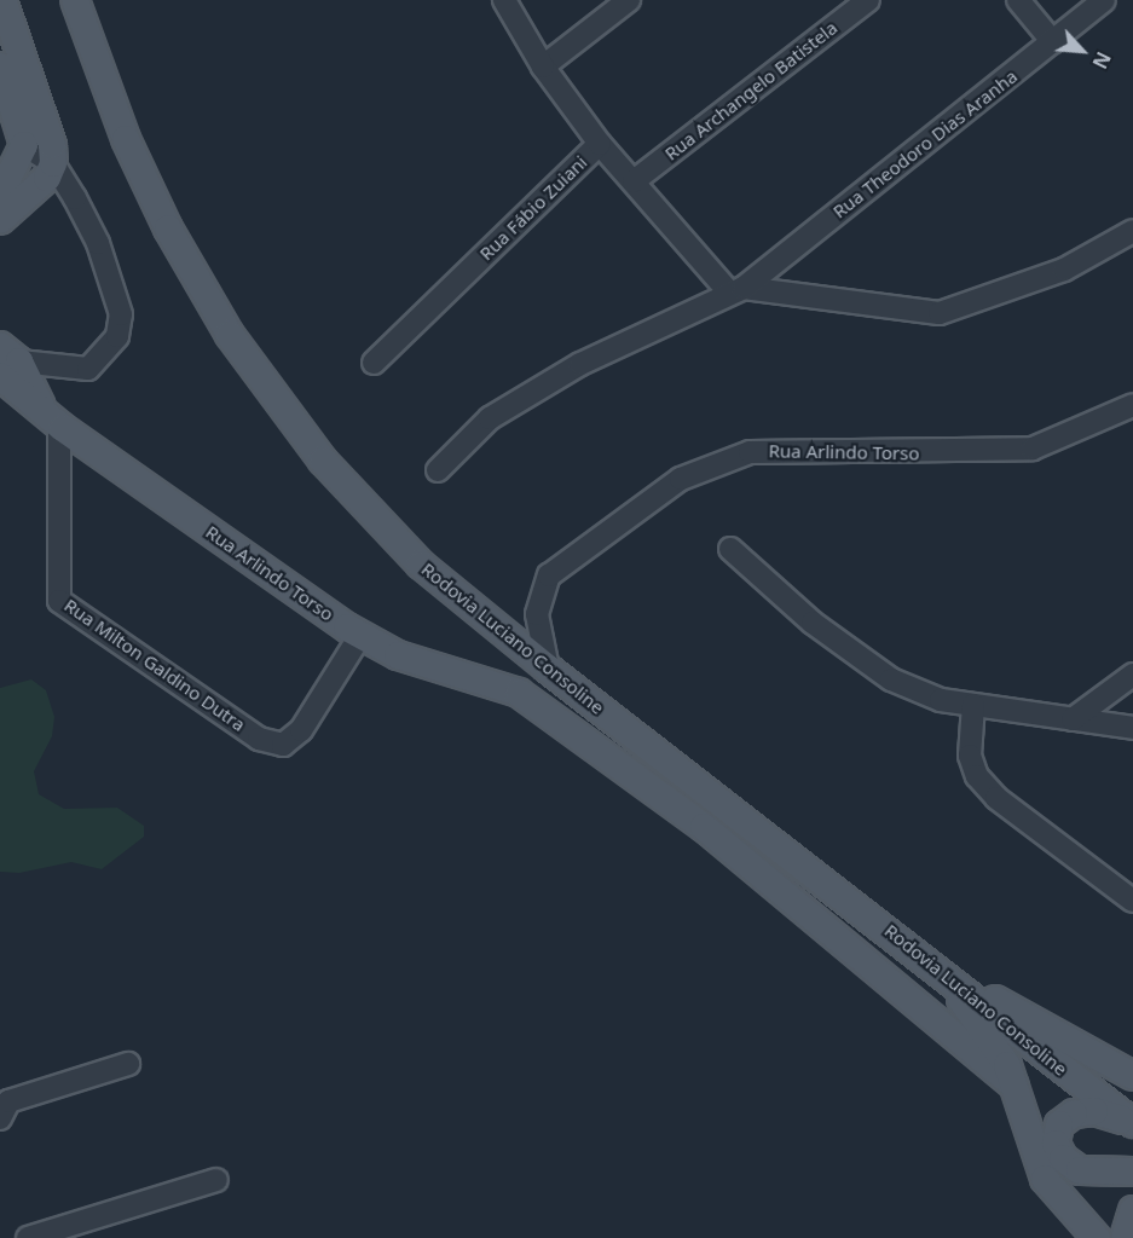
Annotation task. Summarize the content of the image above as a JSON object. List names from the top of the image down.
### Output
{
  "streets": {
    "main road": ["Rua Arlindo Torso", "Rodovia Luciano Consoline"],
    "street": [
      "Rua Archangelo Batistela",
      "Rua Theodoro Dias Aranha",
      "Rua Fábio Zuiani",
      "Rua Milton Galdino Dutra"
    ]
  },
  "crossings": [
    ["Rua Arlindo Torso", "Rodovia Luciano Consoline"],
    ["Rua Arlindo Torso", "Rua Milton Galdino Dutra"]
  ],
  "north": "bottom right"
}
